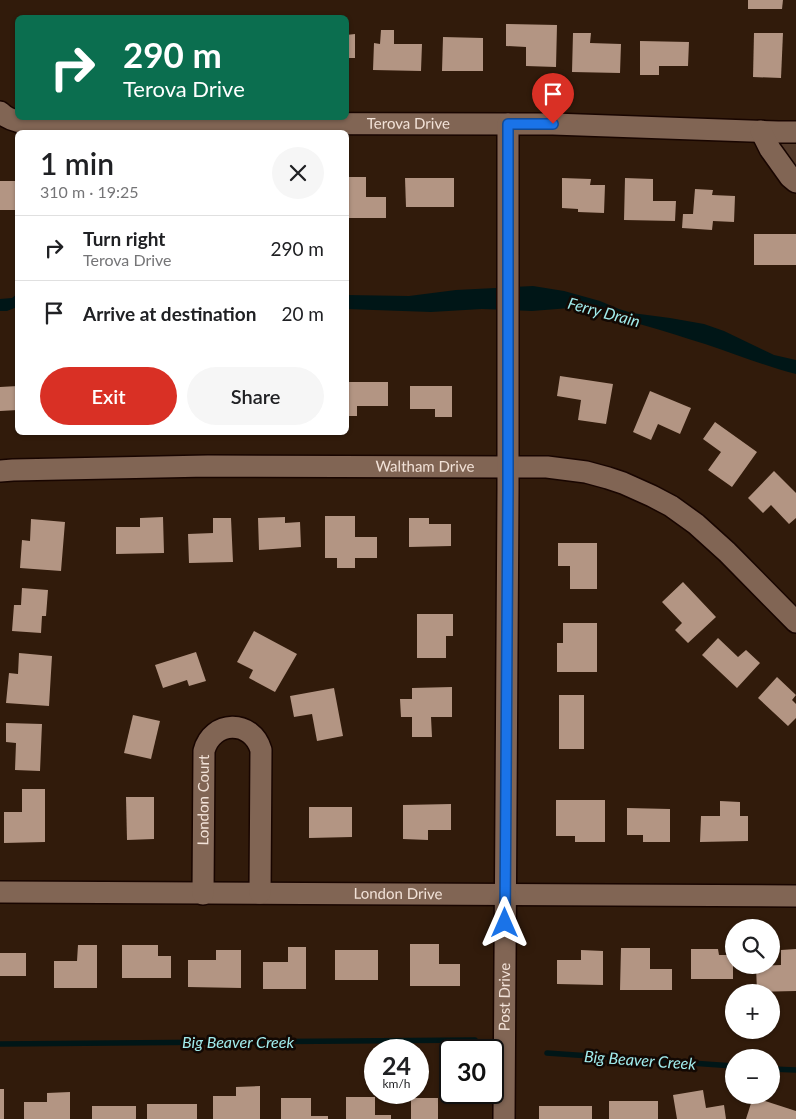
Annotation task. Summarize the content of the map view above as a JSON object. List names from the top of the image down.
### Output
{
  "streets": {
    "street": [
      "Terova Drive",
      "Waltham Drive",
      "London Court",
      "London Drive",
      "Post Drive"
    ]
  },
  "crossings": [
    ["Terova Drive", "Post Drive"],
    ["Waltham Drive", "Post Drive"],
    ["London Court", "London Drive"],
    ["London Drive", "Post Drive"]
  ],
  "water": ["Ferry Drain", "Big Beaver Creek"],
  "page": {
    "turn": ["290 m", "Terova Drive"],
    "heading": ["1 min", "310 m · 19:25"],
    "list": [
      {
        "name": "Turn right",
        "note": "Terova Drive",
        "value": "290 m"
      },
      {
        "name": "Arrive at destination",
        "value": "20 m"
      }
    ],
    "buttons": ["Exit", "Share"],
    "map_buttons": ["+", "−"],
    "speed": "24 km/h",
    "limit": "30"
  }
}
